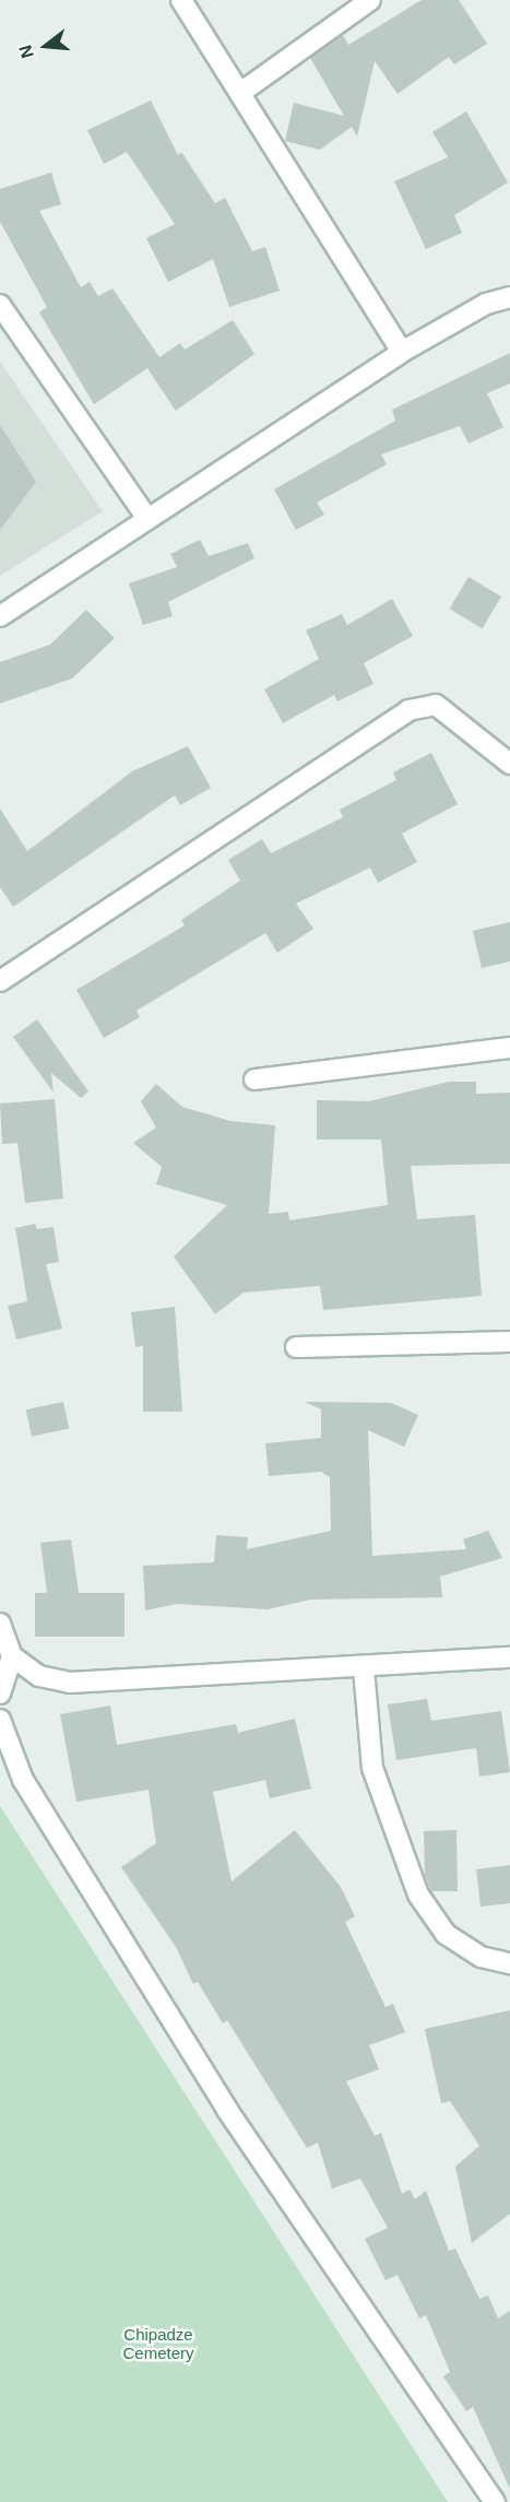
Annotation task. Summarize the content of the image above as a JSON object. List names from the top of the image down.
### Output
{
  "parks": ["Chipadze Cemetery"],
  "north": "left"
}
